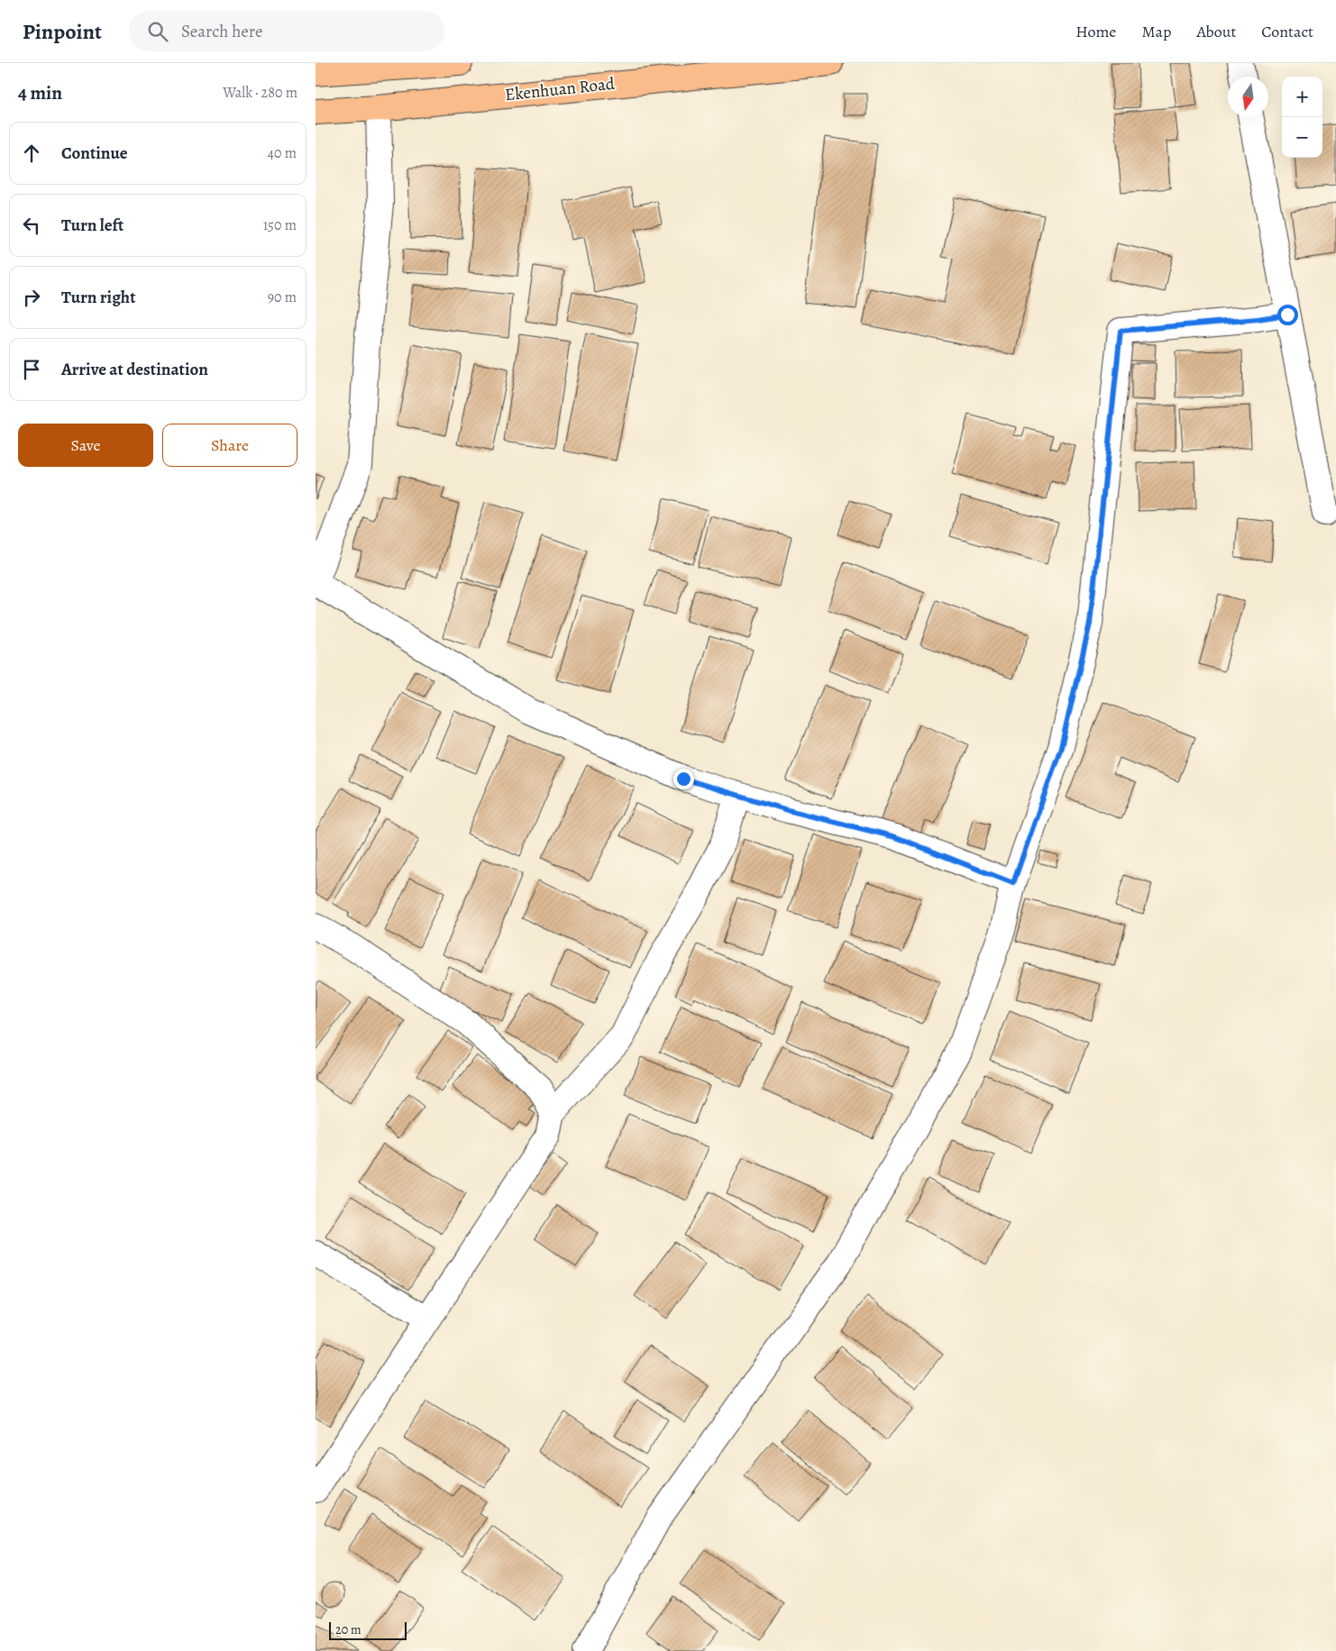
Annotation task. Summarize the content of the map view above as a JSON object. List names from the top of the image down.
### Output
{
  "streets": {
    "main road": ["Ekenhuan Road"]
  },
  "scale_bar": "20 m",
  "north": "bottom",
  "page": {
    "header": "Pinpoint",
    "search": "Search here",
    "nav": [
      "Home",
      "Map",
      "About",
      "Contact"
    ],
    "heading": ["4 min", "Walk · 280 m"],
    "map_buttons": ["+", "−"],
    "list": [
      ["Continue", "40 m"],
      ["Turn left", "150 m"],
      ["Turn right", "90 m"],
      "Arrive at destination"
    ],
    "buttons": ["Save", "Share"],
    "scale": "20 m"
  }
}
